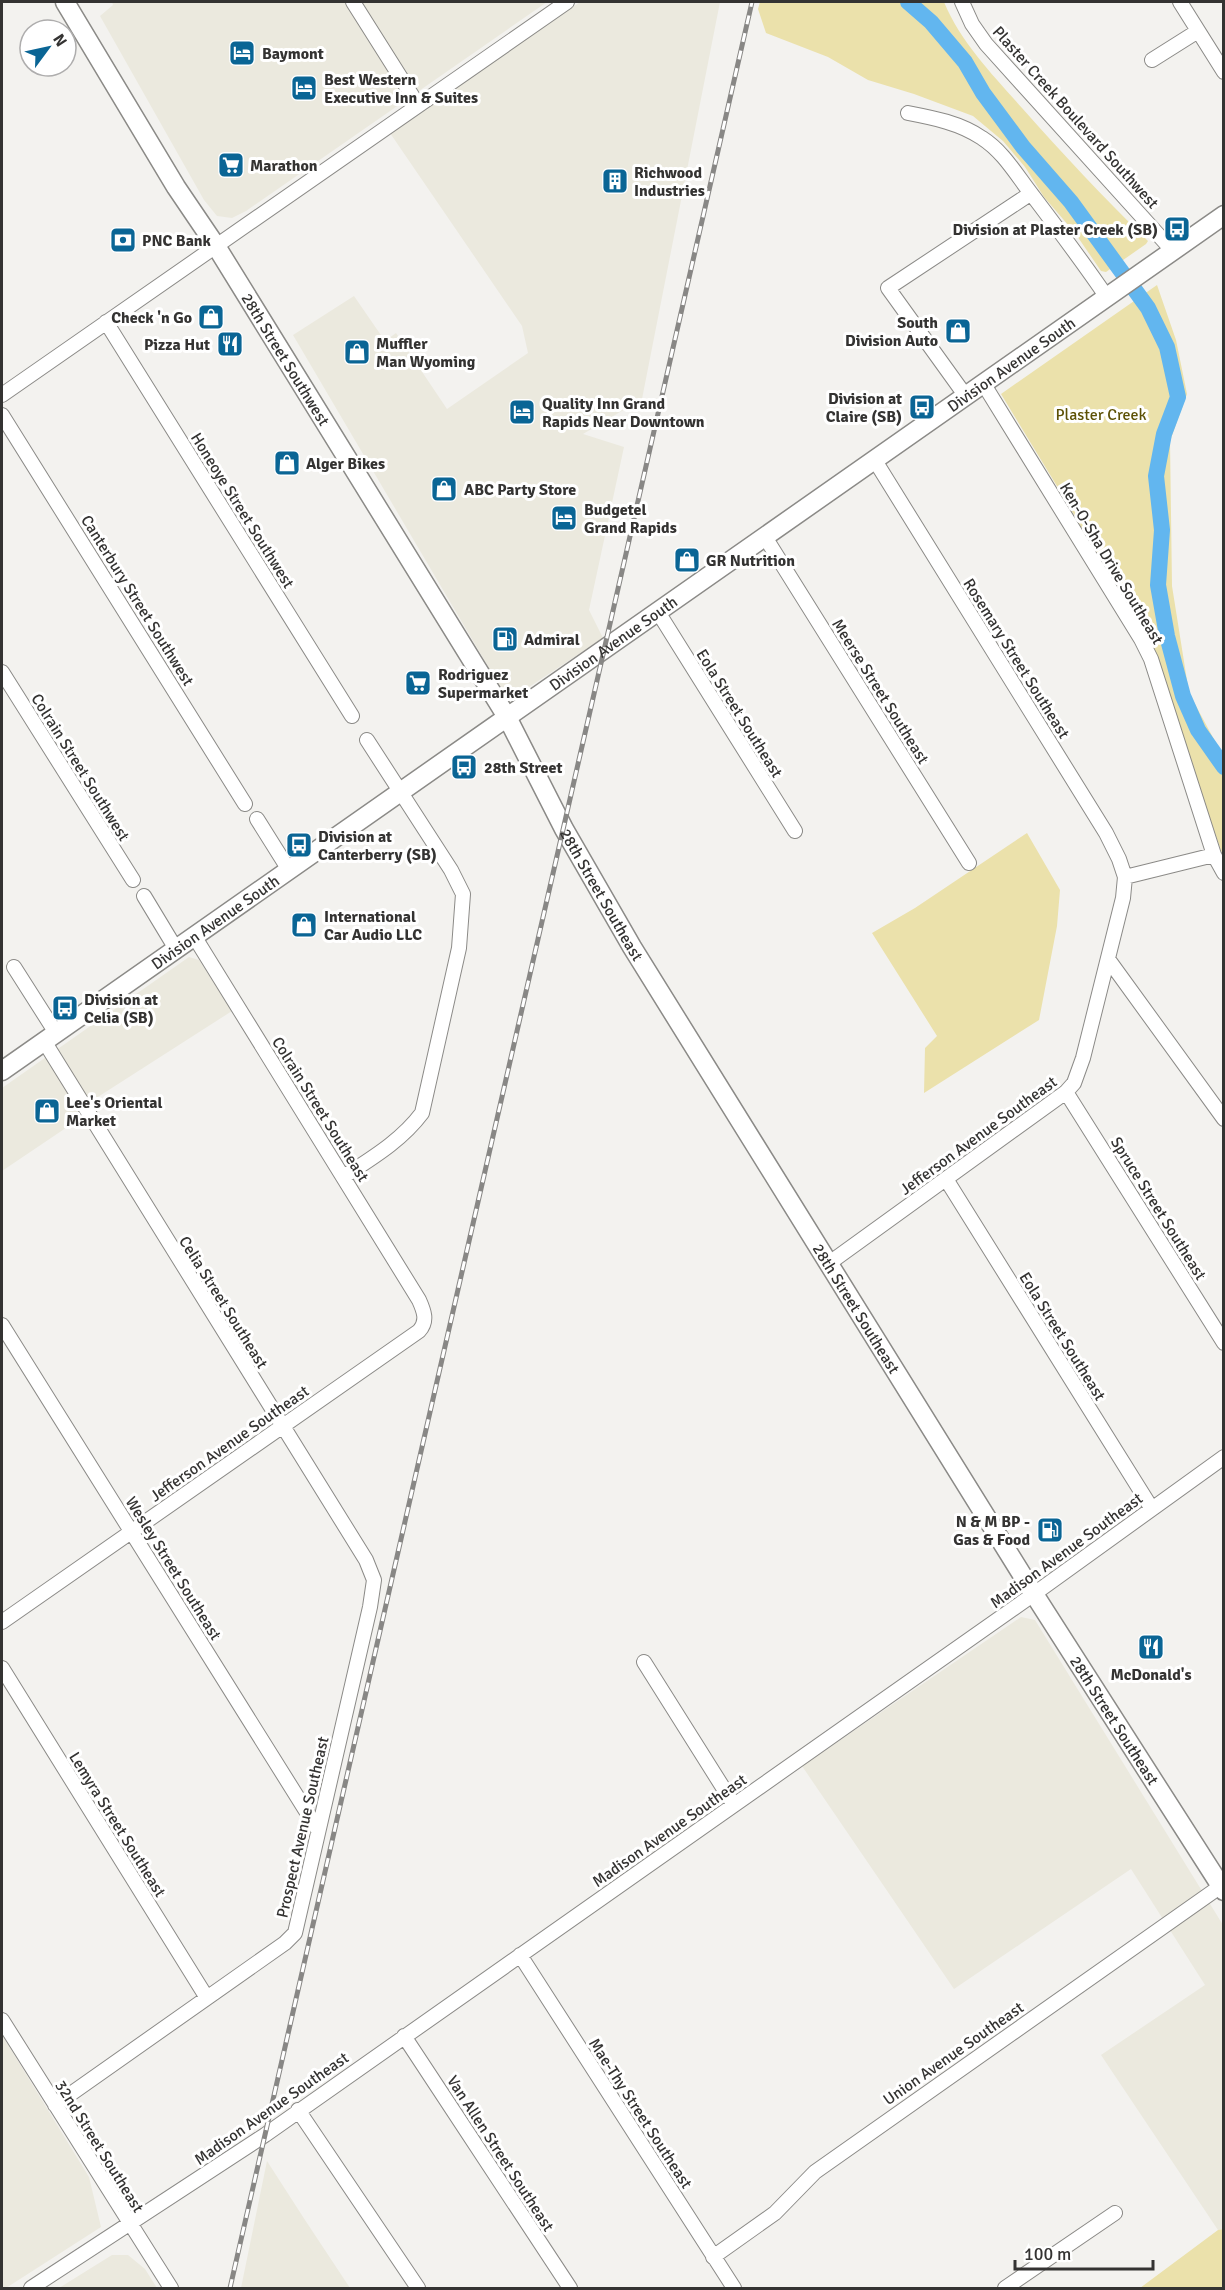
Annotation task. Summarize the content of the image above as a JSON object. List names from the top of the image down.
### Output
{
  "streets": {
    "main road": ["28th Street Southwest", "Division Avenue South", "28th Street Southeast"],
    "street": [
      "Plaster Creek Boulevard Southwest",
      "Honeoye Street Southwest",
      "Ken-O-Sha Drive Southeast",
      "Canterbury Street Southwest",
      "Rosemary Street Southeast",
      "Meerse Street Southeast",
      "Eola Street Southeast",
      "Colrain Street Southwest",
      "Colrain Street Southeast",
      "Jefferson Avenue Southeast",
      "Spruce Street Southeast",
      "Celia Street Southeast",
      "Madison Avenue Southeast",
      "Wesley Street Southeast",
      "Lemyra Street Southeast",
      "Prospect Avenue Southeast",
      "Union Avenue Southeast",
      "Mae-Thy Street Southeast",
      "32nd Street Southeast",
      "Van Allen Street Southeast"
    ]
  },
  "crossings": [
    ["Plaster Creek Boulevard Southwest", "Division Avenue South"],
    ["28th Street Southwest", "Division Avenue South"],
    ["28th Street Southwest", "28th Street Southeast"],
    ["Division Avenue South", "Ken-O-Sha Drive Southeast"],
    ["Division Avenue South", "Rosemary Street Southeast"],
    ["Division Avenue South", "Meerse Street Southeast"],
    ["Division Avenue South", "Eola Street Southeast"],
    ["Division Avenue South", "28th Street Southeast"],
    ["Division Avenue South", "Colrain Street Southeast"],
    ["Division Avenue South", "Celia Street Southeast"],
    ["Rosemary Street Southeast", "Jefferson Avenue Southeast"],
    ["Eola Street Southeast", "Jefferson Avenue Southeast"],
    ["Eola Street Southeast", "Madison Avenue Southeast"],
    ["28th Street Southeast", "Jefferson Avenue Southeast"],
    ["28th Street Southeast", "Madison Avenue Southeast"],
    ["28th Street Southeast", "Union Avenue Southeast"],
    ["Colrain Street Southeast", "Jefferson Avenue Southeast"],
    ["Jefferson Avenue Southeast", "Spruce Street Southeast"],
    ["Jefferson Avenue Southeast", "Celia Street Southeast"],
    ["Jefferson Avenue Southeast", "Wesley Street Southeast"],
    ["Celia Street Southeast", "Prospect Avenue Southeast"],
    ["Madison Avenue Southeast", "Mae-Thy Street Southeast"],
    ["Madison Avenue Southeast", "32nd Street Southeast"],
    ["Madison Avenue Southeast", "Van Allen Street Southeast"],
    ["Wesley Street Southeast", "Prospect Avenue Southeast"],
    ["Lemyra Street Southeast", "Prospect Avenue Southeast"],
    ["Prospect Avenue Southeast", "32nd Street Southeast"],
    ["Union Avenue Southeast", "Mae-Thy Street Southeast"]
  ],
  "parks": ["Plaster Creek"],
  "places": {
    "hotel": [
      "Baymont",
      "Best Western Executive Inn & Suites",
      "Quality Inn Grand Rapids Near Downtown",
      "Budgetel Grand Rapids"
    ],
    "supermarket": ["Marathon", "Rodriguez Supermarket"],
    "building": ["Richwood Industries"],
    "bus stop": [
      "Division at Plaster Creek (SB)",
      "Division at Claire (SB)",
      "28th Street",
      "Division at Canterberry (SB)",
      "Division at Celia (SB)"
    ],
    "bank": ["PNC Bank"],
    "shop": [
      "Check 'n Go",
      "South Division Auto",
      "Muffler Man Wyoming",
      "Alger Bikes",
      "ABC Party Store",
      "GR Nutrition",
      "International Car Audio LLC",
      "Lee's Oriental Market"
    ],
    "restaurant": ["Pizza Hut", "McDonald's"],
    "fuel station": ["Admiral", "N & M BP - Gas & Food"]
  },
  "scale_bar": "100 m",
  "north": "top right"
}
